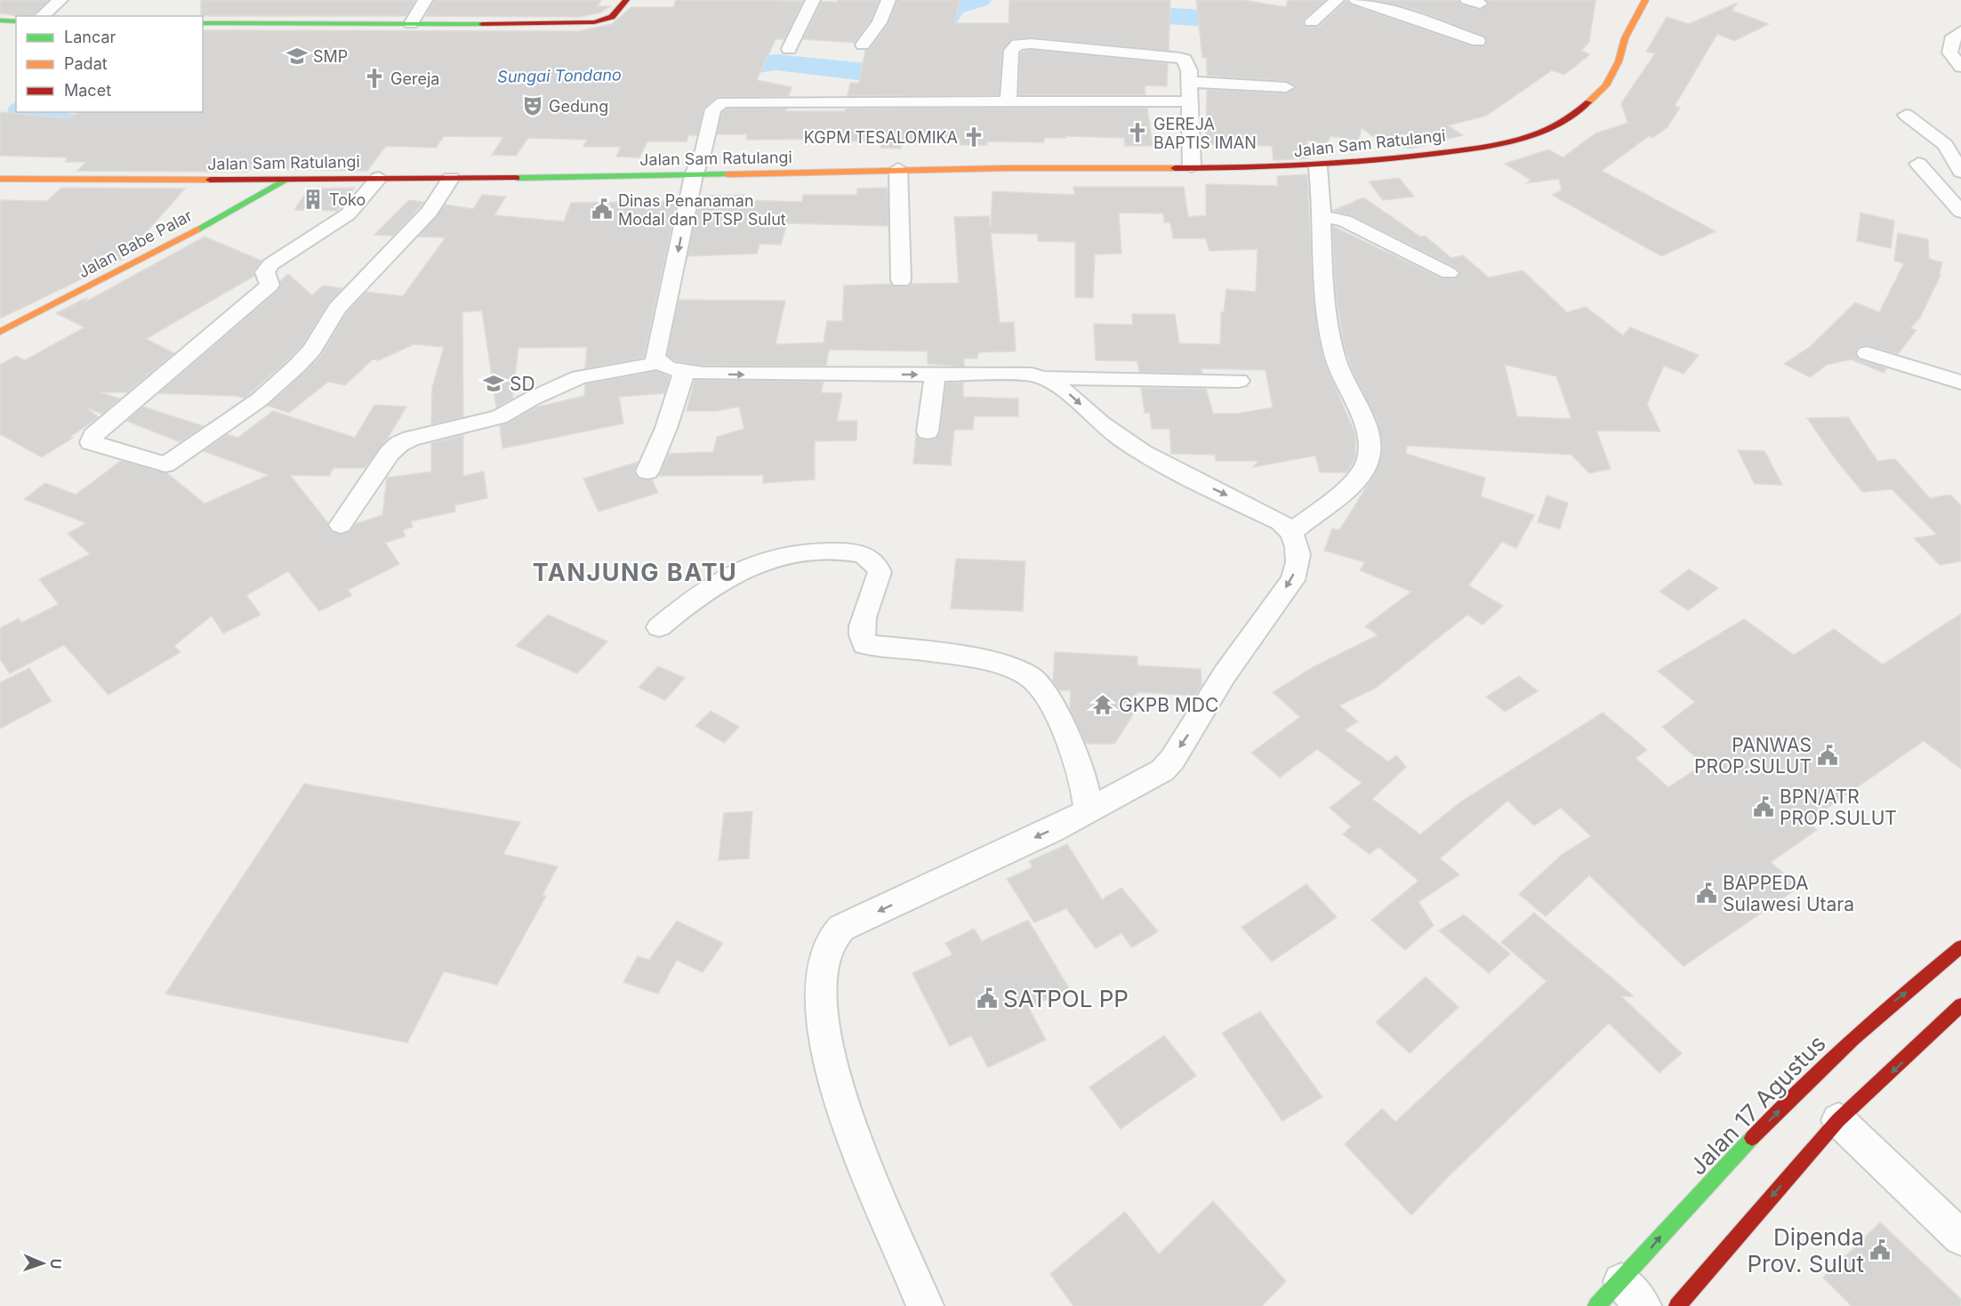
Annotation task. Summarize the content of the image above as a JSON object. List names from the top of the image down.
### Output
{
  "streets": {
    "main road": ["Jalan Sam Ratulangi", "Jalan Babe Palar", "Jalan 17 Agustus"]
  },
  "crossings": [
    ["Jalan Sam Ratulangi", "Jalan Babe Palar"]
  ],
  "districts": ["TANJUNG BATU"],
  "water": ["Sungai Tondano"],
  "places": {
    "school or university": ["SMP", "SD"],
    "church": ["Gereja", "GEREJA BAPTIS IMAN", "KGPM TESALOMIKA"],
    "theatre": ["Gedung"],
    "building": ["Toko"],
    "public building": [
      "Dinas Penanaman Modal dan PTSP Sulut",
      "PANWAS PROP.SULUT",
      "BPN/ATR PROP.SULUT",
      "BAPPEDA Sulawesi Utara",
      "SATPOL PP",
      "Dipenda Prov. Sulut"
    ],
    "temple": ["GKPB MDC"]
  },
  "legend": ["Lancar", "Padat", "Macet"],
  "north": "right"
}
